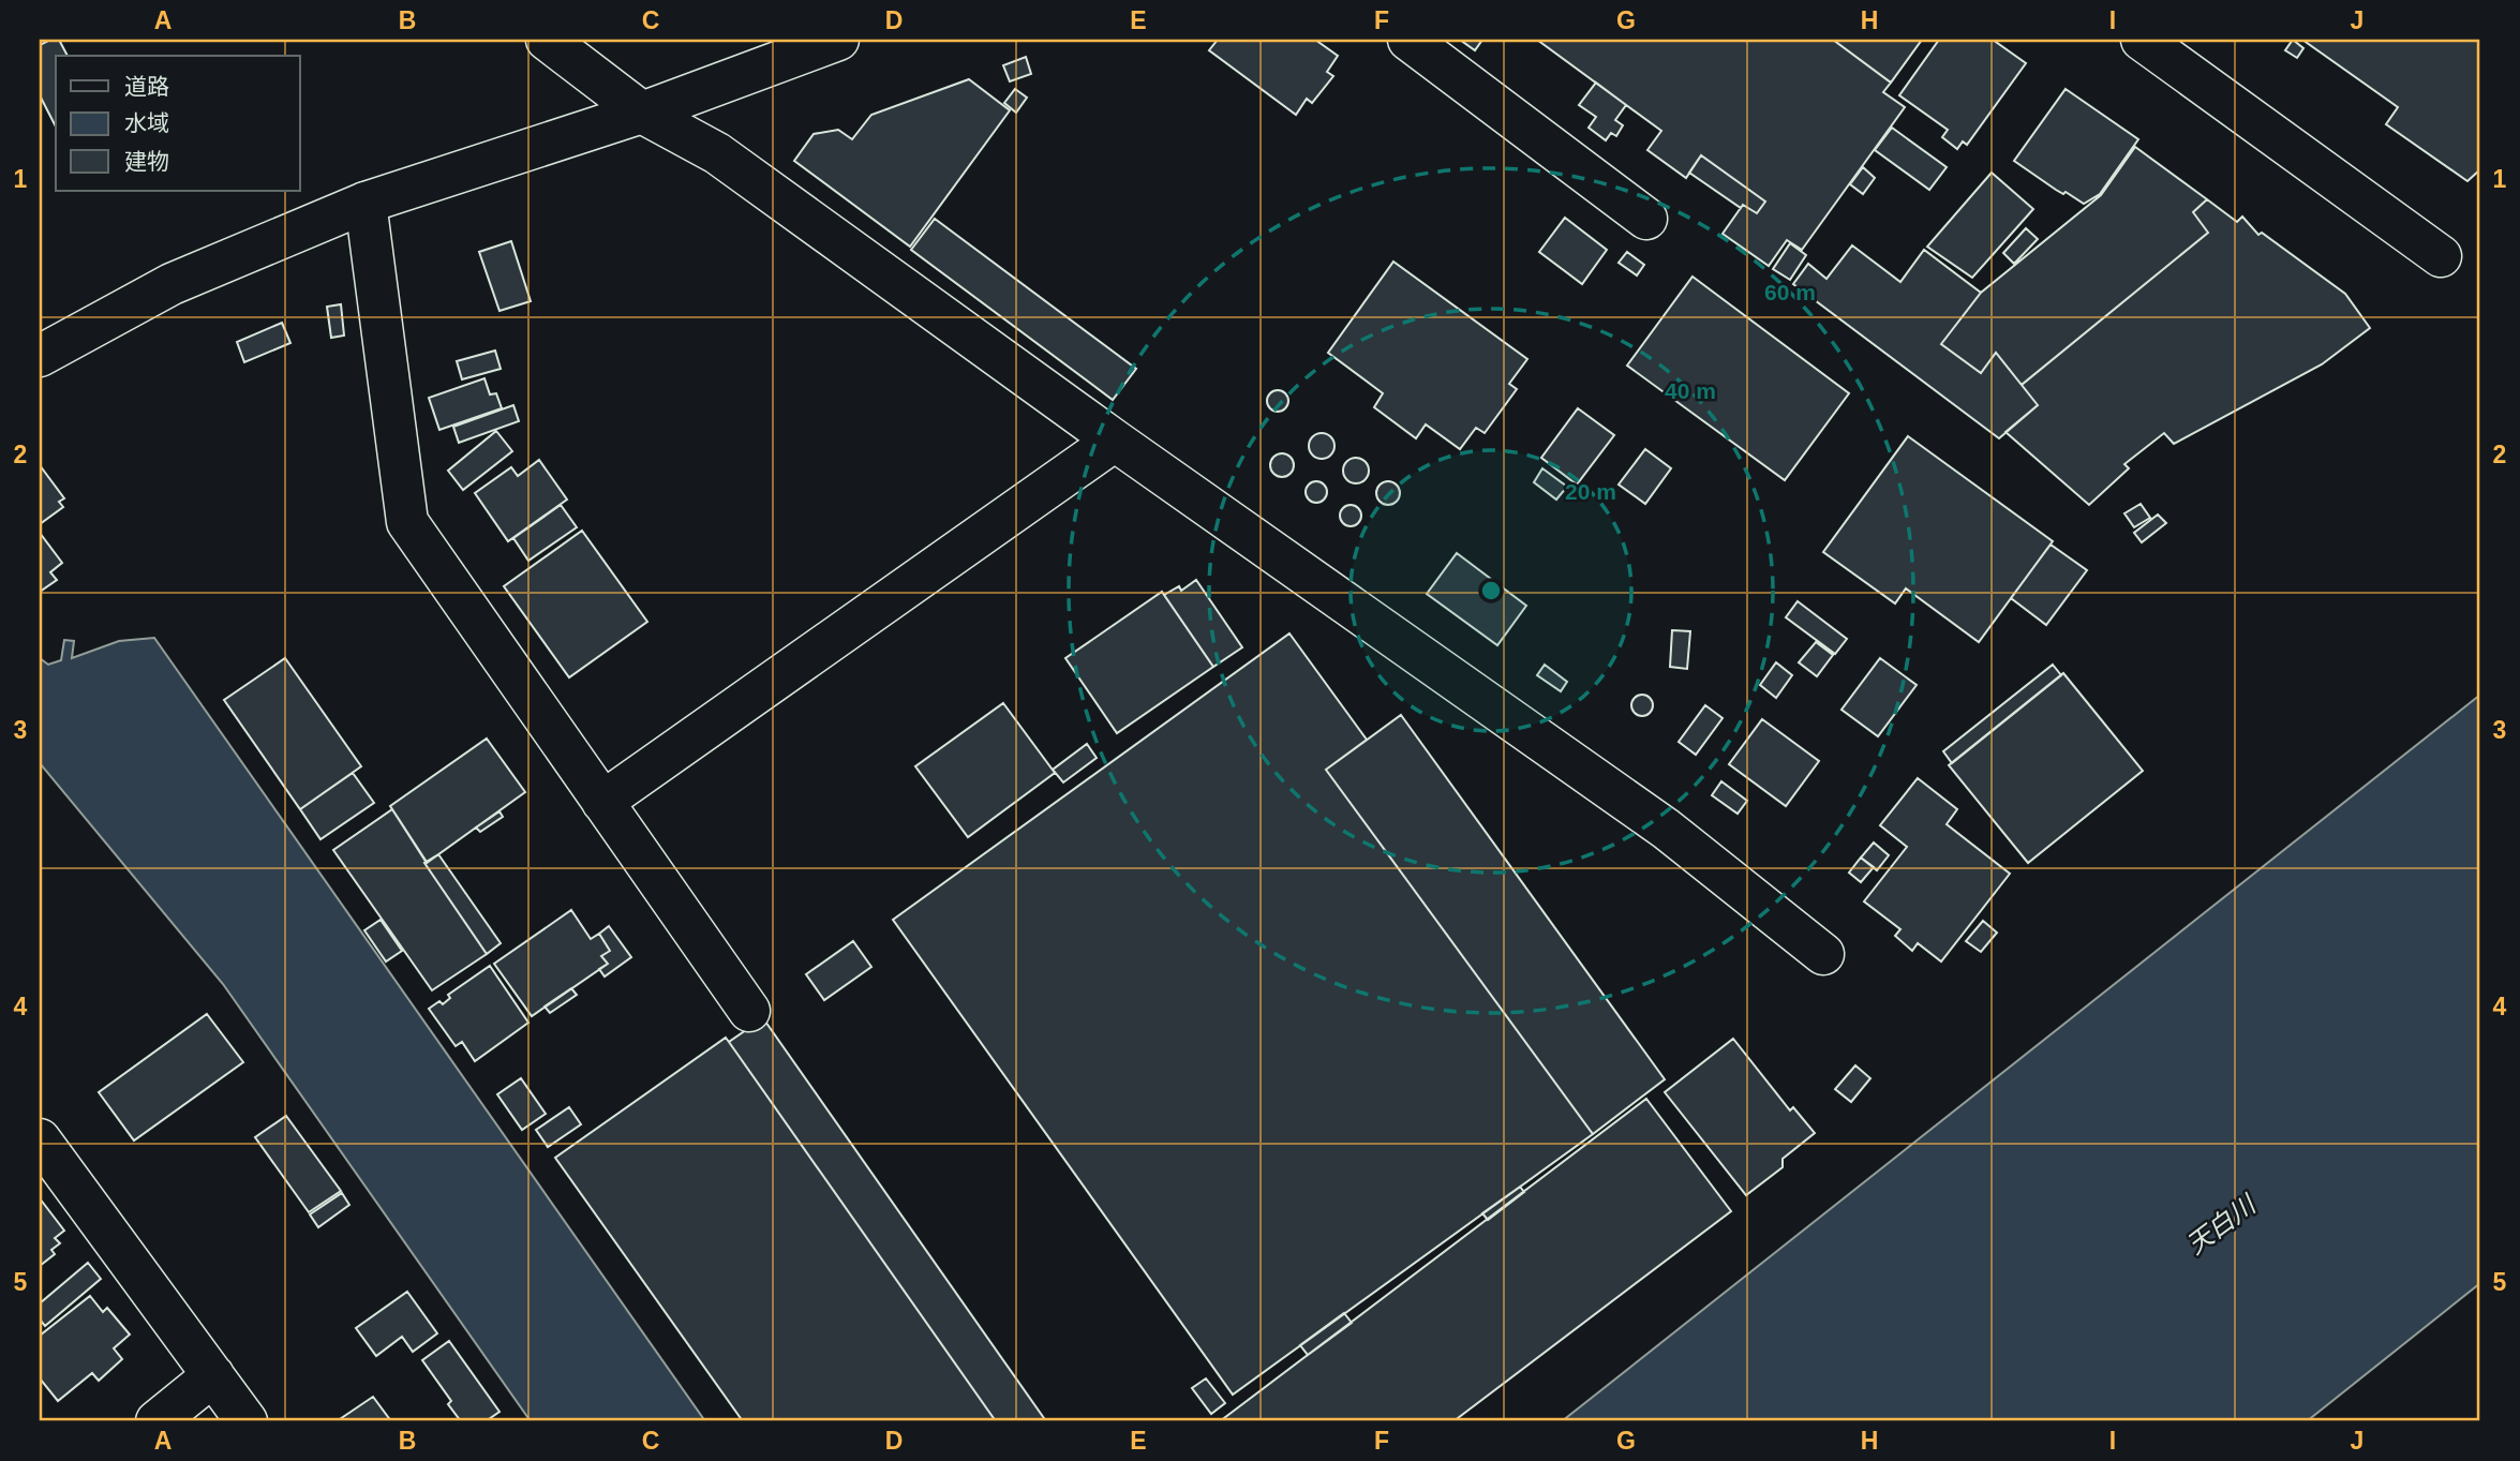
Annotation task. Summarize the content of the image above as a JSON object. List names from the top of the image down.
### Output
{
  "water": ["天白川"],
  "legend": ["道路", "水域", "建物"],
  "grid": {
    "columns": [
      "A",
      "B",
      "C",
      "D",
      "E",
      "F",
      "G",
      "H",
      "I",
      "J"
    ],
    "rows": [
      "1",
      "2",
      "3",
      "4",
      "5"
    ]
  },
  "rings": ["60 m", "40 m", "20 m"]
}
